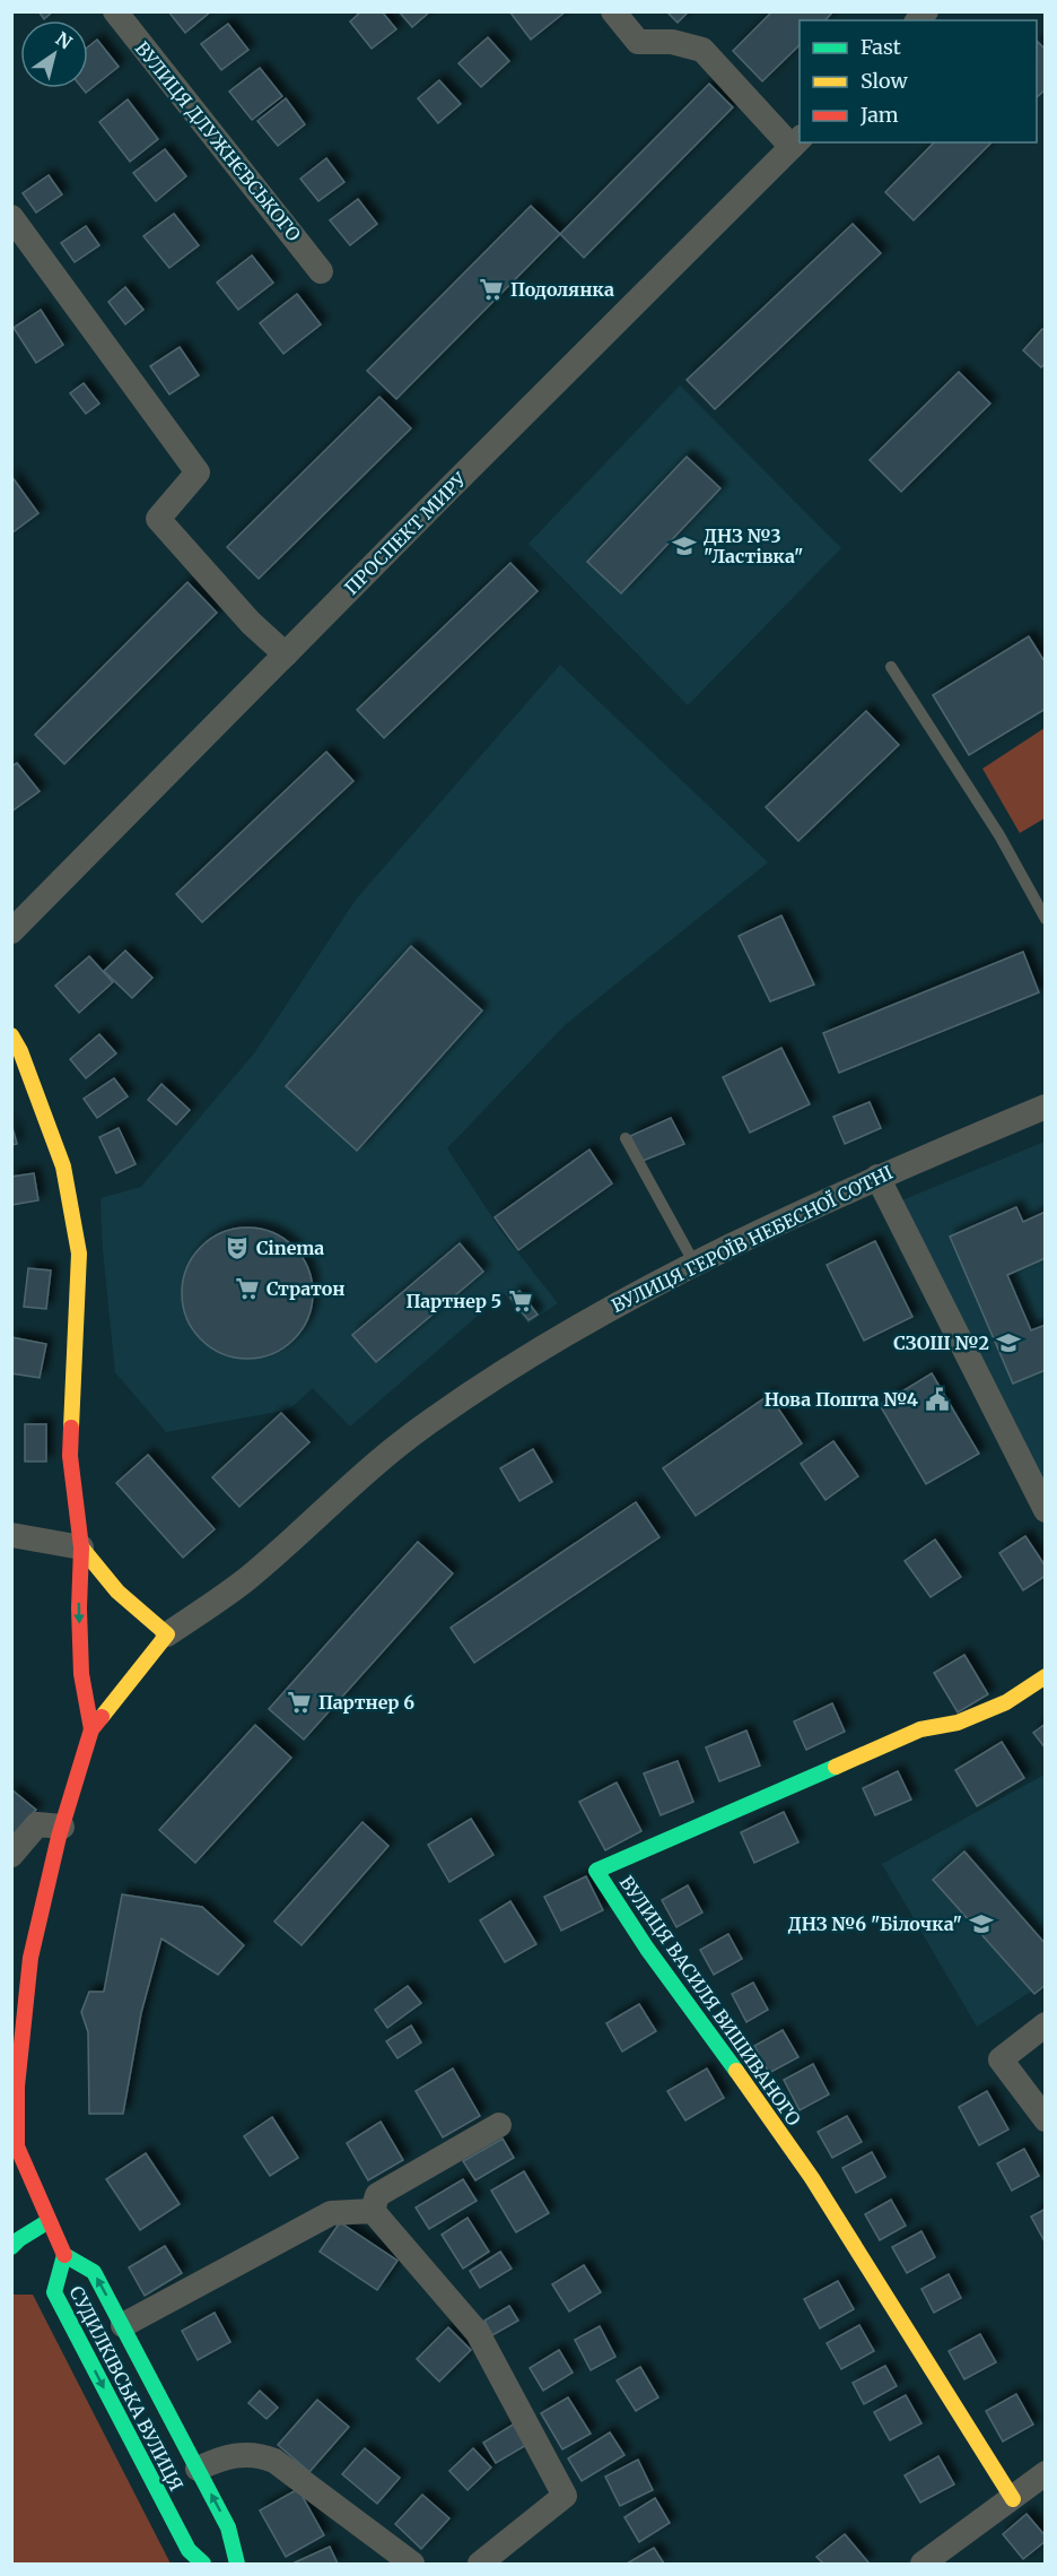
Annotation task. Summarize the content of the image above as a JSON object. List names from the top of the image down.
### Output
{
  "streets": {
    "main road": ["ВУЛИЦЯ ГЕРОЇВ НЕБЕСНОЇ СОТНІ", "ВУЛИЦЯ ВАСИЛЯ ВИШИВАНОГО", "СУДИЛКІВСЬКА ВУЛИЦЯ"],
    "street": ["ВУЛИЦЯ ДЛУЖНЄВСЬКОГО", "ПРОСПЕКТ МИРУ"]
  },
  "crossings": [
    ["ВУЛИЦЯ ГЕРОЇВ НЕБЕСНОЇ СОТНІ", "СУДИЛКІВСЬКА ВУЛИЦЯ"]
  ],
  "places": {
    "supermarket": [
      "Подолянка",
      "Стратон",
      "Партнер 5",
      "Партнер 6"
    ],
    "school or university": ["ДНЗ №3 \"Ластівка\"", "СЗОШ №2", "ДНЗ №6 \"Білочка\""],
    "theatre": ["Cinema"],
    "public building": ["Нова Пошта №4"]
  },
  "legend": ["Fast", "Slow", "Jam"],
  "north": "top right"
}
